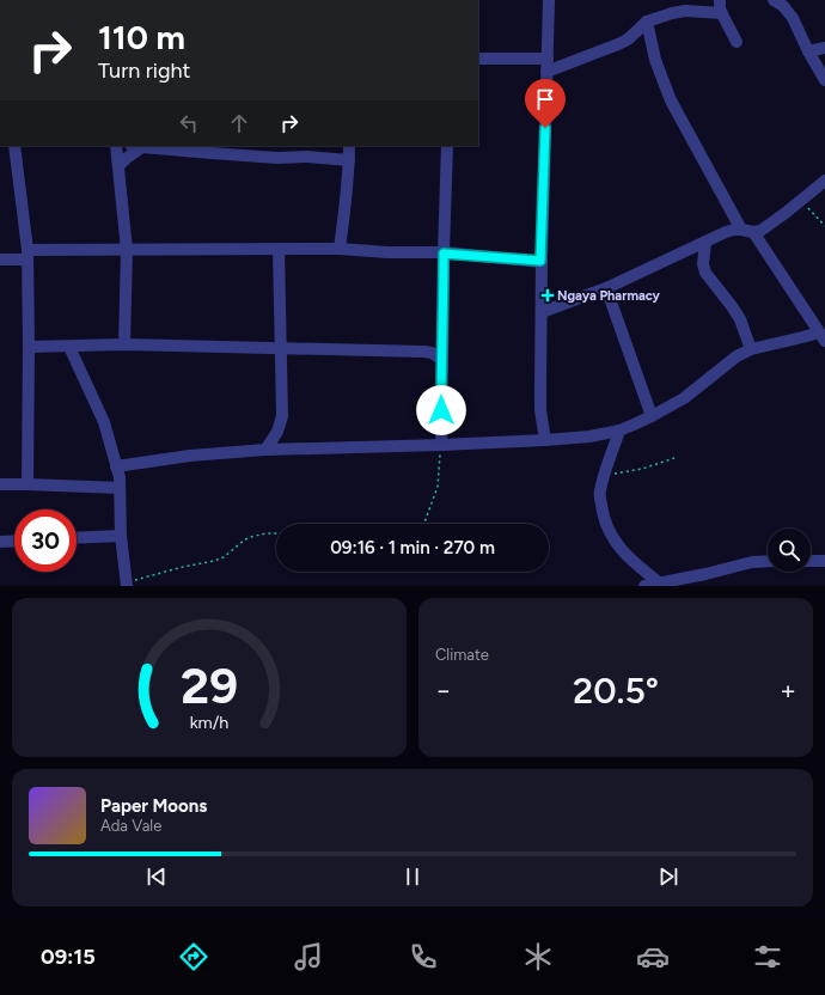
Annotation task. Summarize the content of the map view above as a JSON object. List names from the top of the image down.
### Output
{
  "places": {
    "health": ["Ngaya Pharmacy"]
  },
  "page": {
    "turn": ["110 m", "Turn right"],
    "limit": "30",
    "trip": "09:16 · 1 min · 270 m",
    "tile": "Climate",
    "heat": ["−", "20.5°", "+"],
    "song": ["Paper Moons", "Ada Vale"],
    "tabs": "09:15",
    "gauge": ["29", "km/h"]
  }
}
